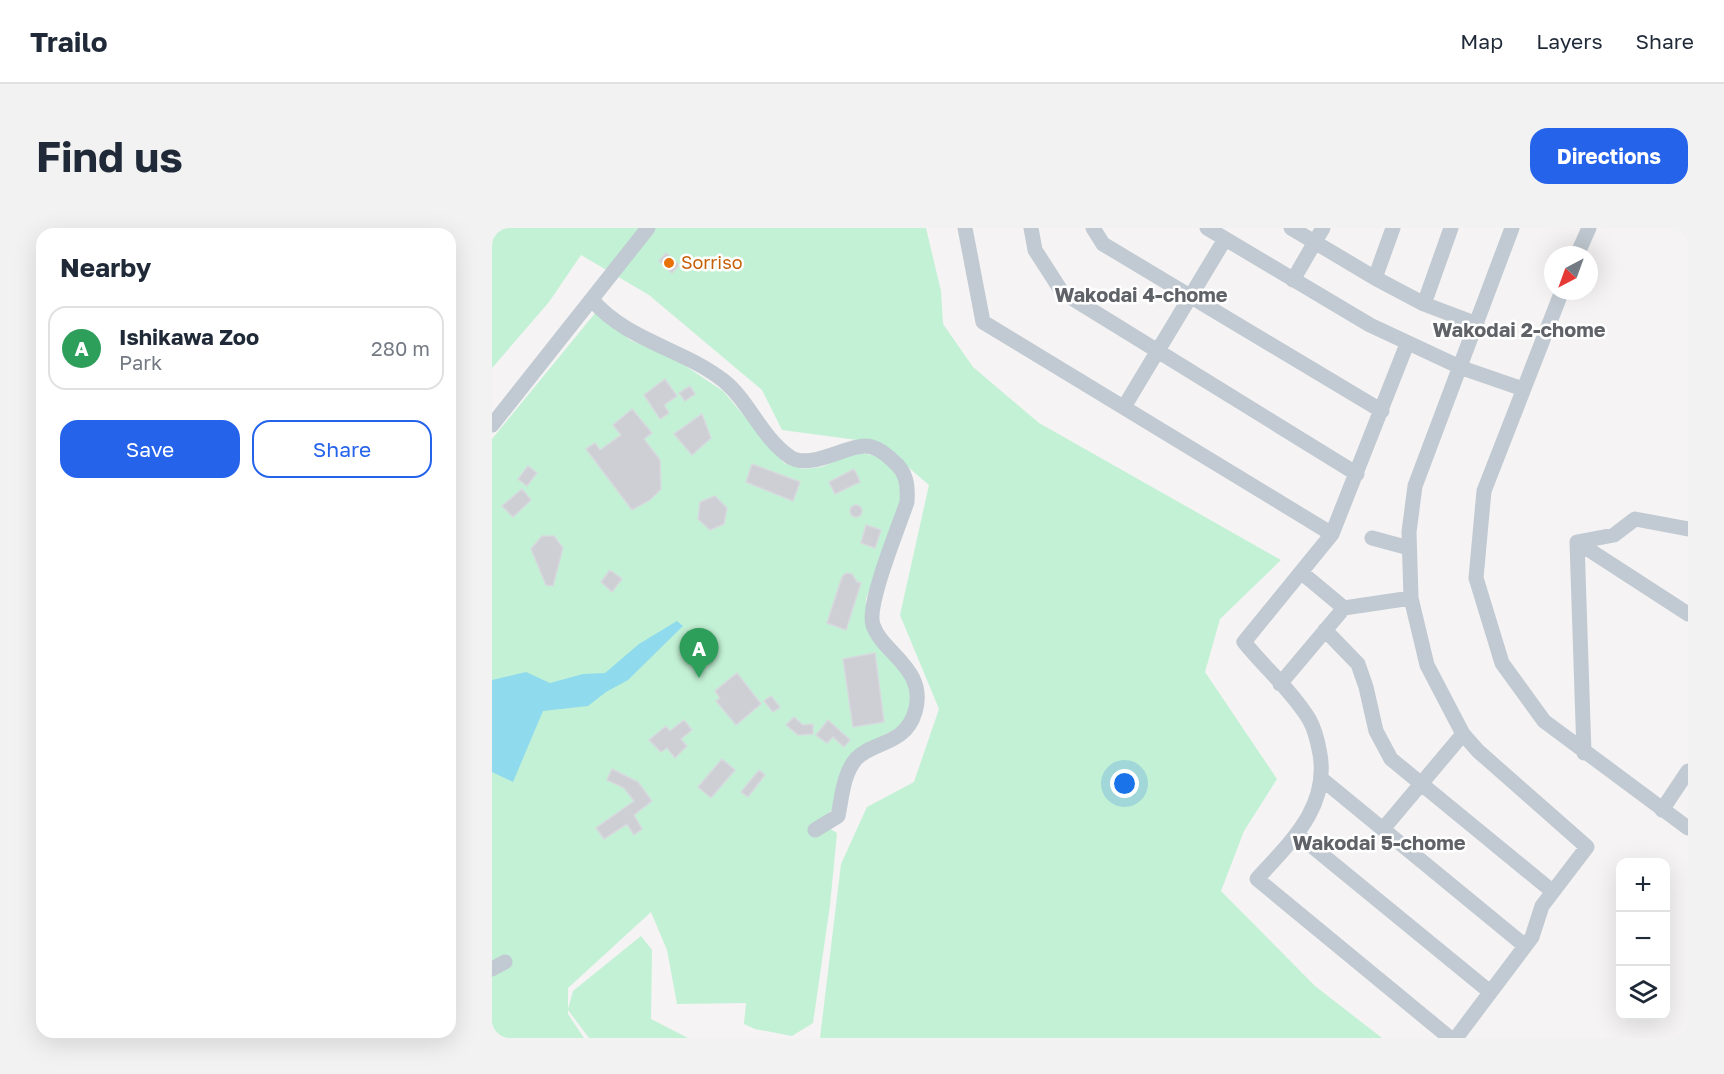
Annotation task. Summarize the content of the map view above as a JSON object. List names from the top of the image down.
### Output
{
  "districts": ["Wakodai 4-chome", "Wakodai 2-chome", "Wakodai 5-chome"],
  "places": ["Sorriso"],
  "north": "bottom left",
  "page": {
    "header": "Trailo",
    "nav": ["Map", "Layers", "Share"],
    "buttons": [
      "Directions",
      ["Save", "Share"]
    ],
    "title": "Find us",
    "heading": "Nearby",
    "list": [
      {
        "mark": "A",
        "name": "Ishikawa Zoo",
        "note": "Park",
        "value": "280 m"
      }
    ],
    "pins": "A",
    "map_buttons": ["+", "−"]
  }
}
